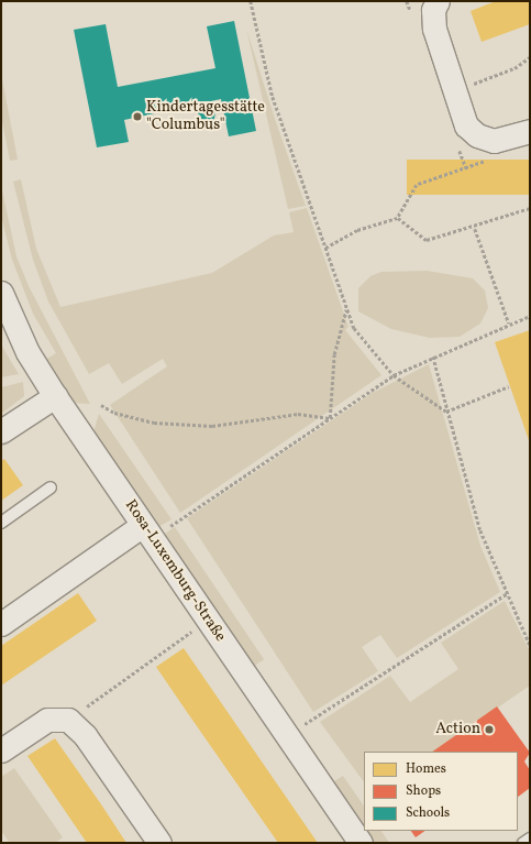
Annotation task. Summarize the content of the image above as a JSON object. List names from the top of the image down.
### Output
{
  "streets": {
    "street": ["Rosa-Luxemburg-Straße"]
  },
  "places": ["Kindertagesstätte \"Columbus\"", "Action"],
  "legend": ["Homes", "Shops", "Schools"]
}
